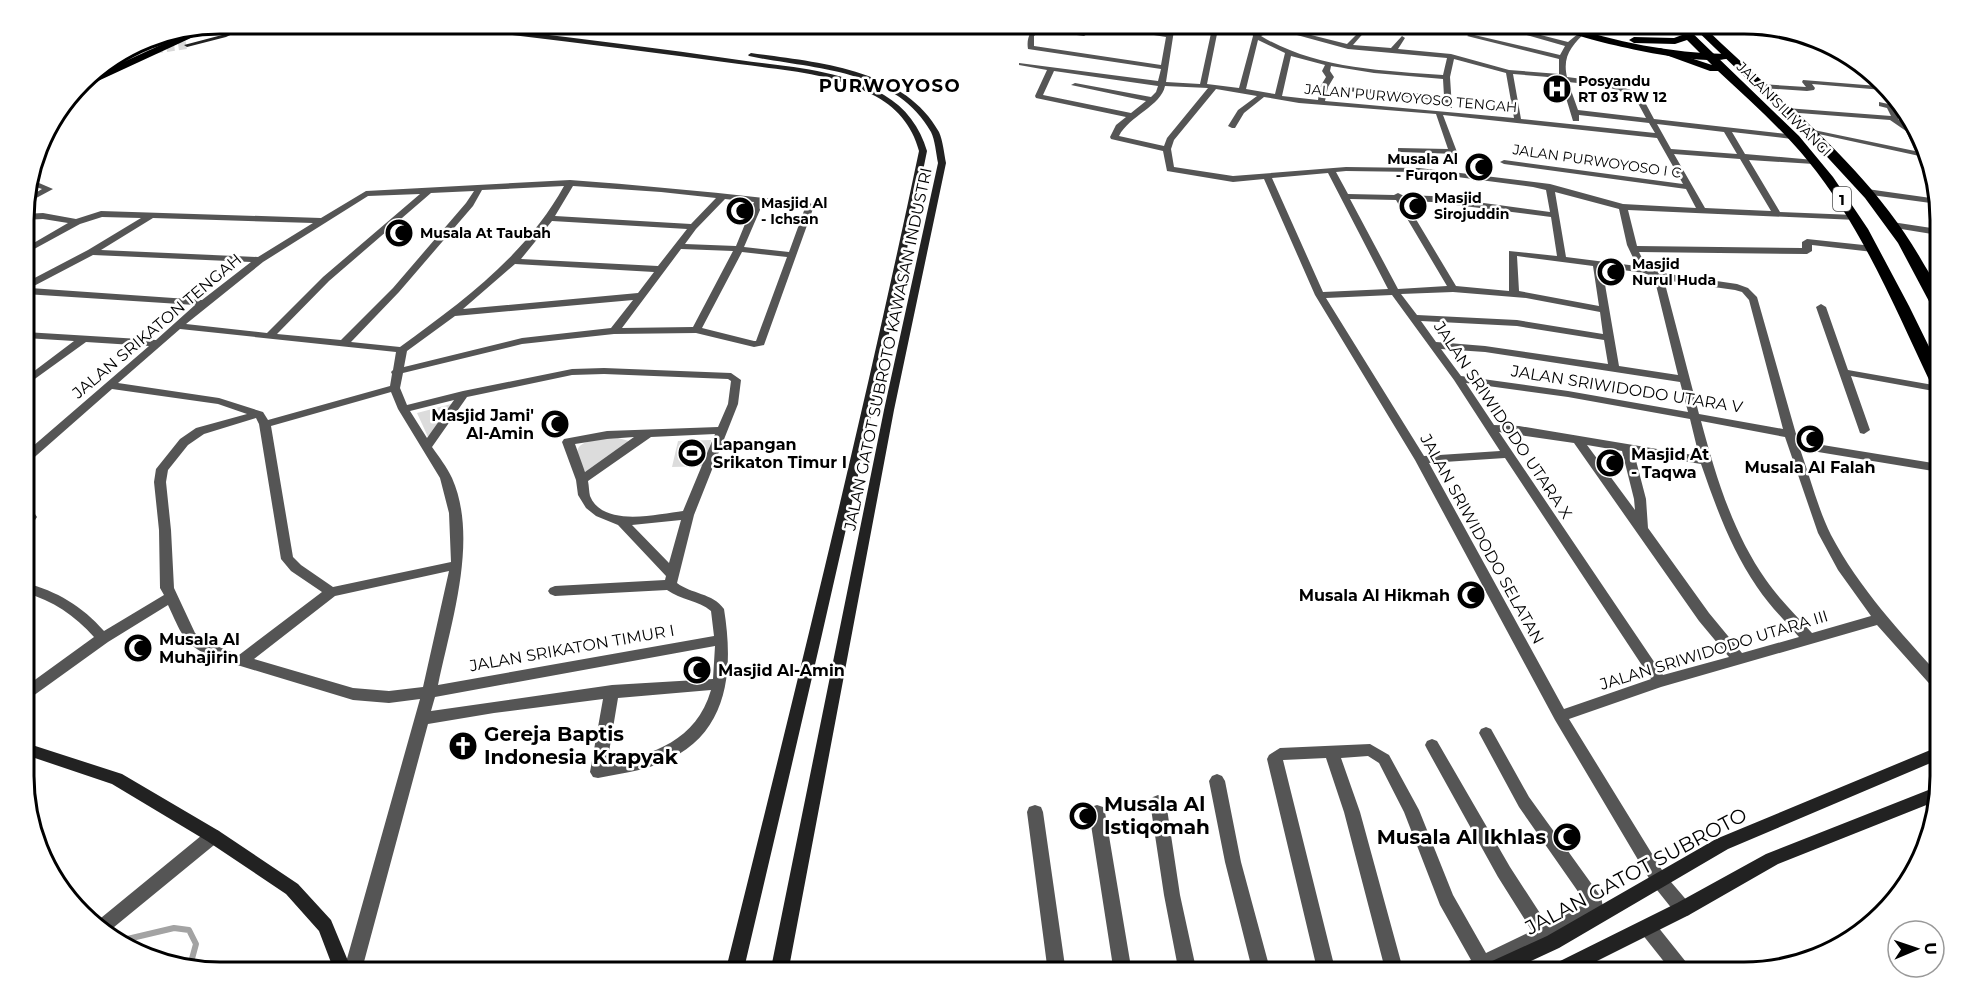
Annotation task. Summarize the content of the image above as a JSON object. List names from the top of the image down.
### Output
{
  "streets": {
    "highway": ["JALAN SILIWANGI", "1"],
    "street": [
      "JALAN PURWOYOSO TENGAH",
      "JALAN PURWOYOSO I C",
      "JALAN SRIKATON TENGAH",
      "JALAN GATOT SUBROTO KAWASAN INDUSTRI",
      "JALAN SRIWIDODO UTARA V",
      "JALAN SRIWIDODO UTARA X",
      "JALAN SRIWIDODO SELATAN",
      "JALAN SRIKATON TIMUR I",
      "JALAN SRIWIDODO UTARA III",
      "JALAN GATOT SUBROTO"
    ]
  },
  "crossings": [
    ["JALAN SILIWANGI", "1"],
    ["JALAN SRIWIDODO UTARA V", "JALAN SRIWIDODO UTARA X"],
    ["JALAN SRIWIDODO UTARA X", "JALAN SRIWIDODO UTARA III"],
    ["JALAN SRIWIDODO SELATAN", "JALAN SRIWIDODO UTARA III"],
    ["JALAN SRIWIDODO SELATAN", "JALAN GATOT SUBROTO"]
  ],
  "districts": ["PURWOYOSO"],
  "places": {
    "hospital": ["Posyandu RT 03 RW 12"],
    "mosque": [
      "Musala Al - Furqon",
      "Masjid Sirojuddin",
      "Masjid Al - Ichsan",
      "Musala At Taubah",
      "Masjid Nurul Huda",
      "Masjid Jami' Al-Amin",
      "Musala Al Falah",
      "Masjid At - Taqwa",
      "Musala Al Hikmah",
      "Musala Al Muhajirin",
      "Masjid Al-Amin",
      "Musala Al Istiqomah",
      "Musala Al Ikhlas"
    ],
    "sports": ["Lapangan Srikaton Timur I"],
    "church": ["Gereja Baptis Indonesia Krapyak"]
  },
  "north": "right"
}
